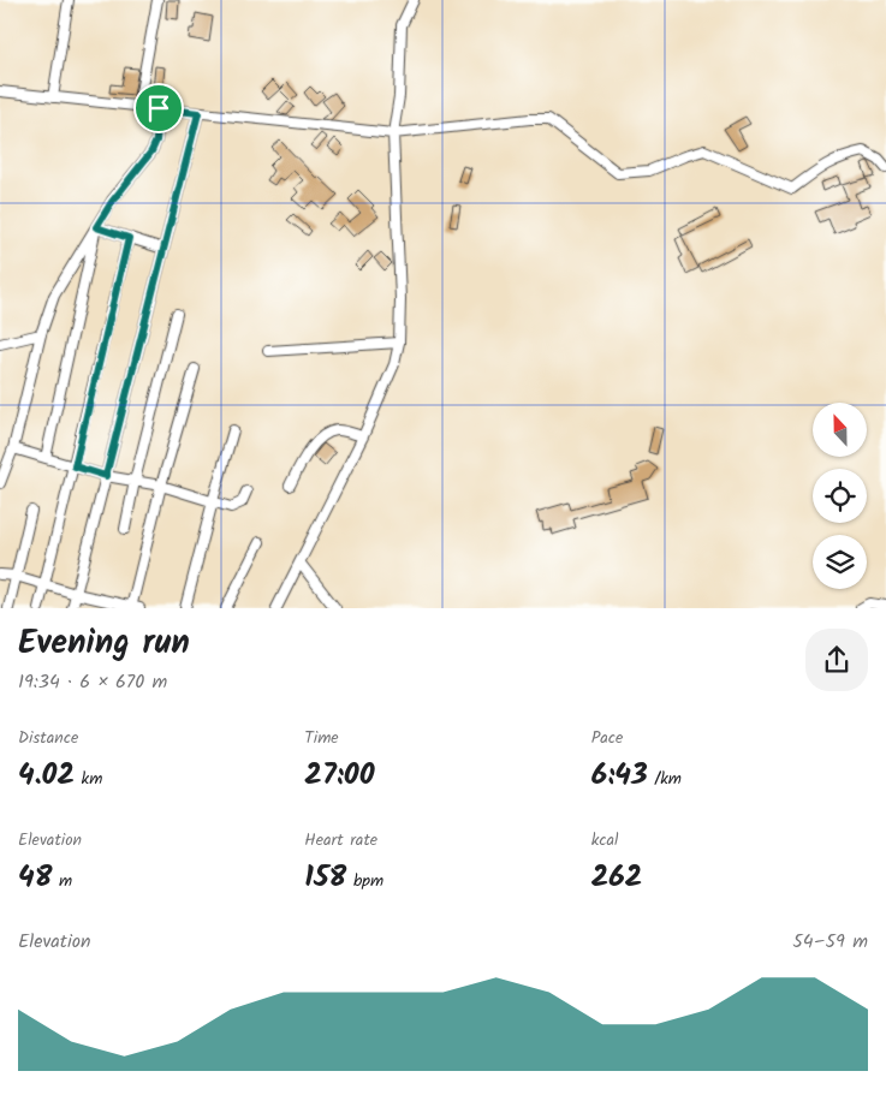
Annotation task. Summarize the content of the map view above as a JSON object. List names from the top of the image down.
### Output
{
  "north": "top",
  "page": {
    "heading": ["Evening run", "19:34 · 6 × 670 m"],
    "stats": [
      ["Distance", "4.02 km"],
      ["Time", "27:00"],
      ["Pace", "6:43 /km"],
      ["Elevation", "48 m"],
      ["Heart rate", "158 bpm"],
      ["kcal", "262"]
    ],
    "chart": ["Elevation", "54–59 m"]
  }
}
